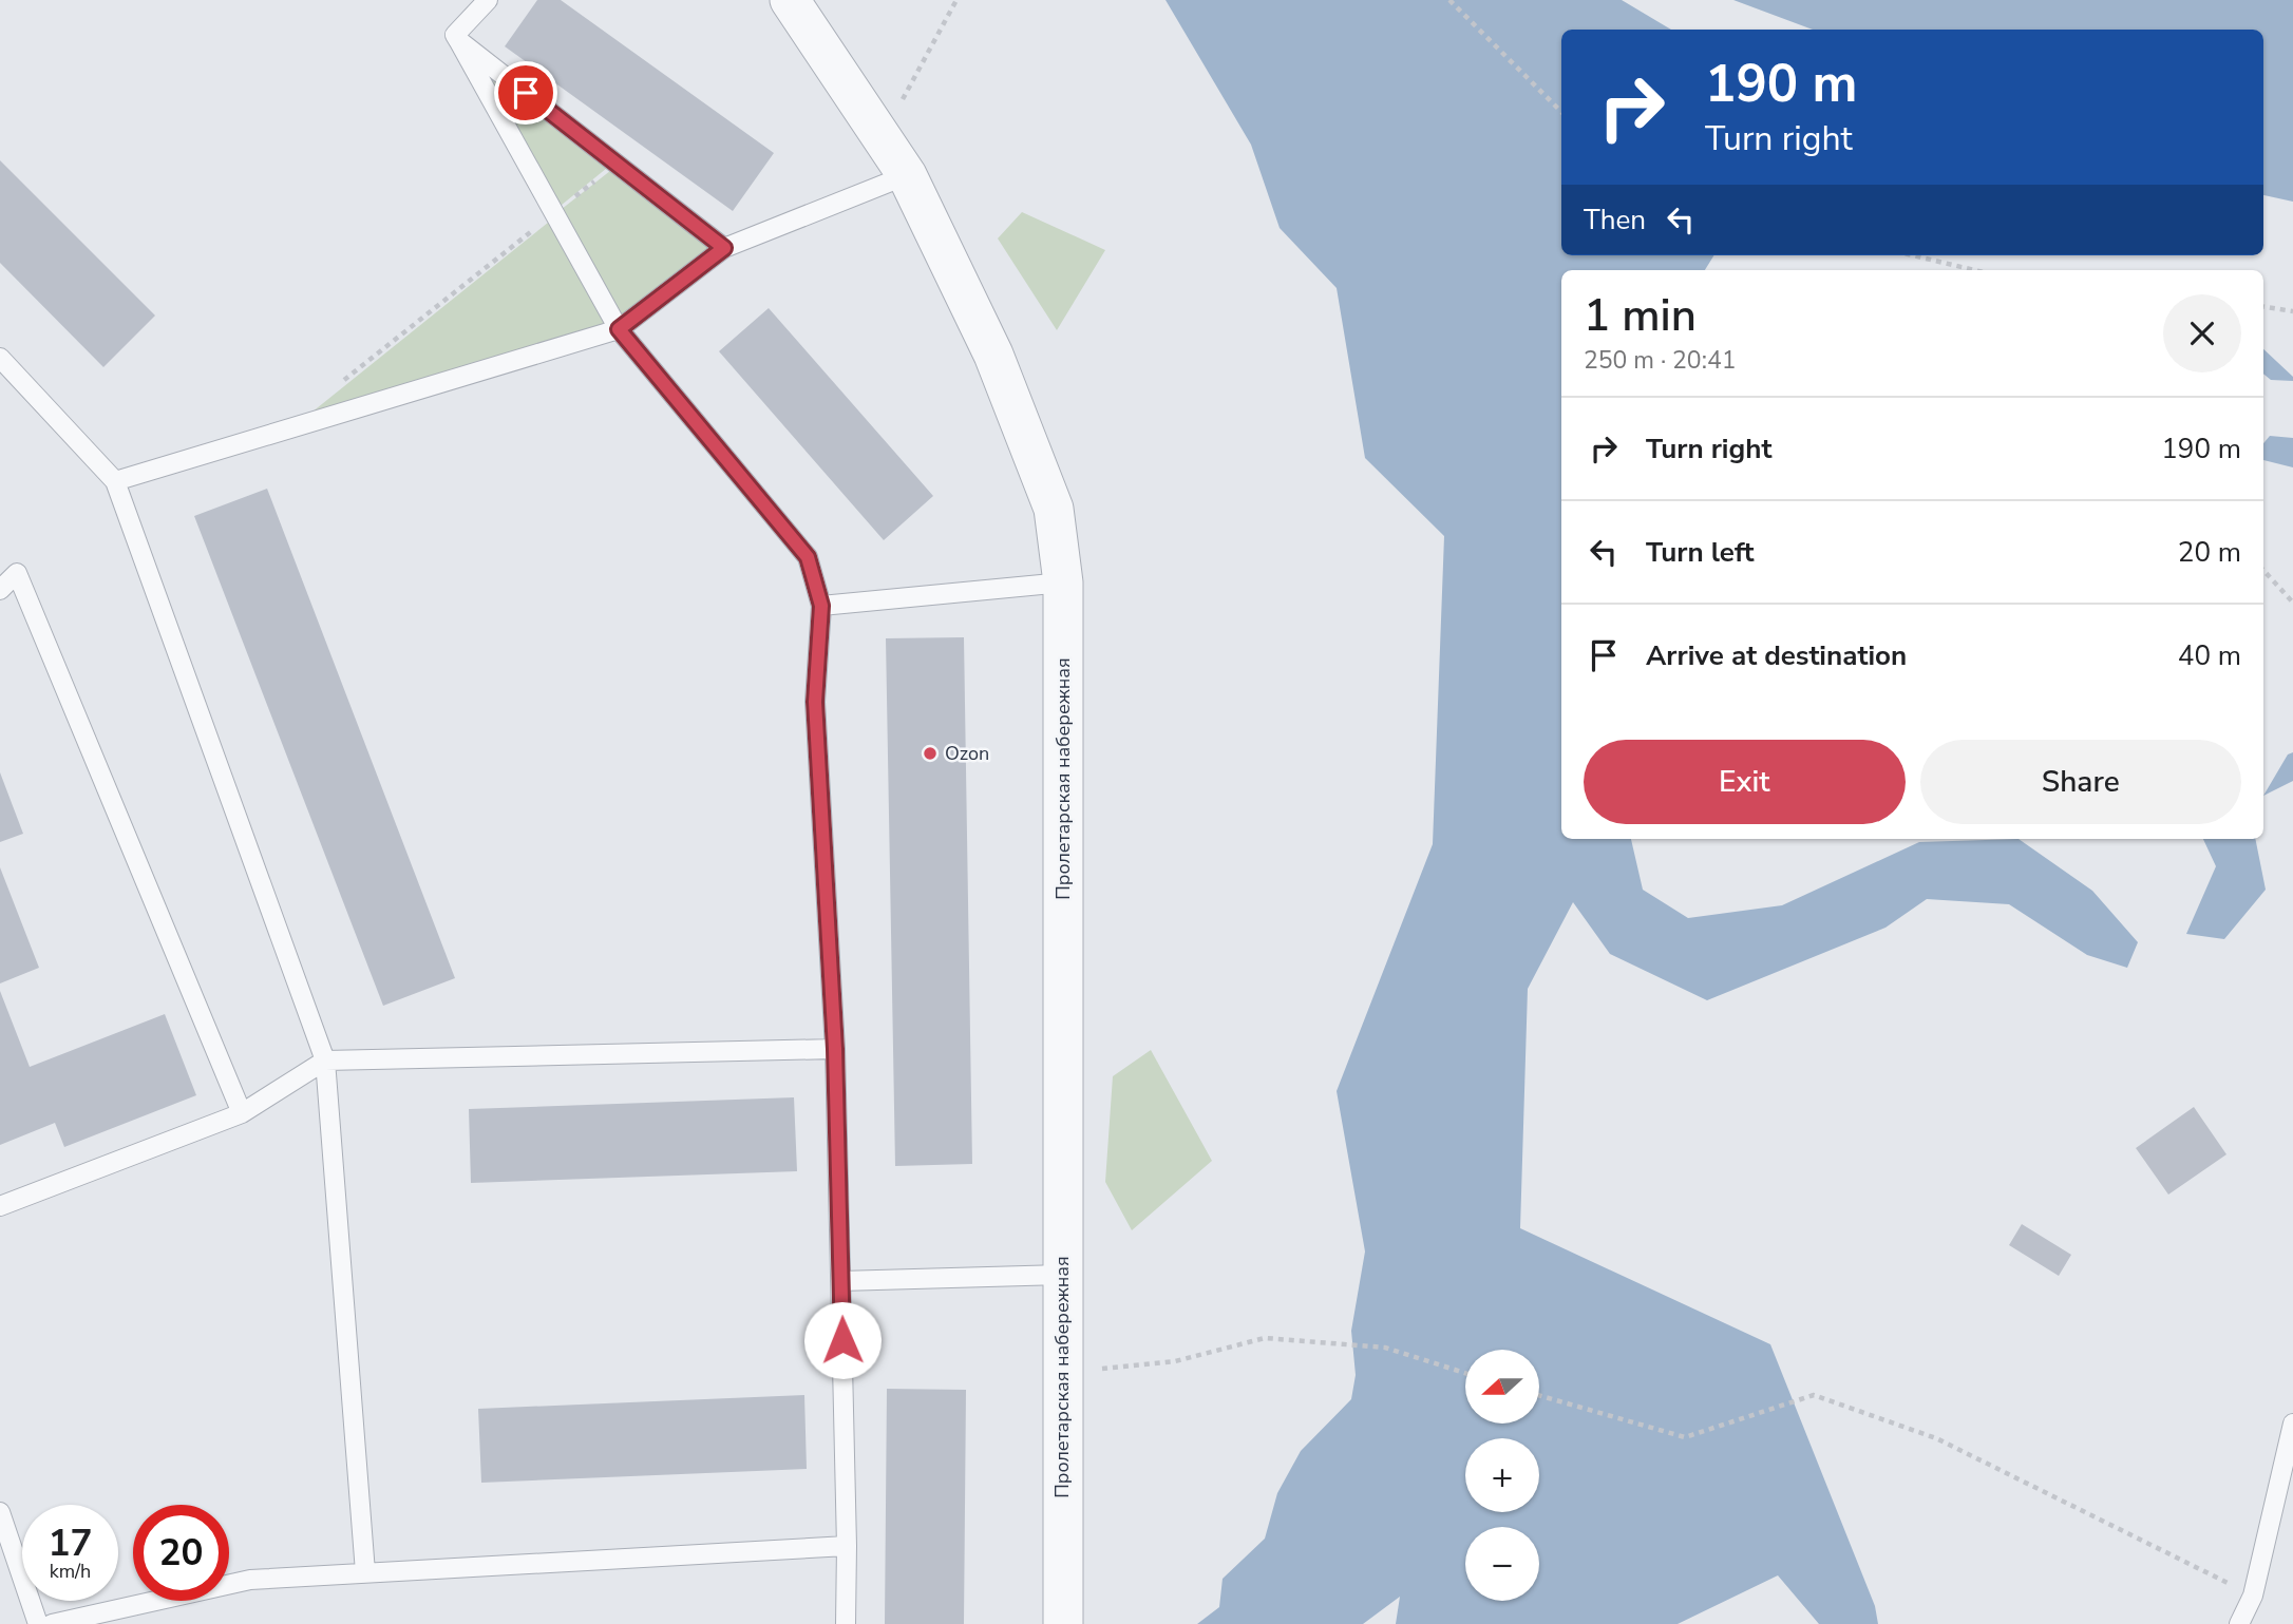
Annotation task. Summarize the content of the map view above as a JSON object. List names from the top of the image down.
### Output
{
  "streets": {
    "street": ["Пролетарская набережная"]
  },
  "places": ["Ozon"],
  "north": "left",
  "page": {
    "turn": ["190 m", "Turn right"],
    "then": "Then",
    "heading": ["1 min", "250 m · 20:41"],
    "list": [
      {
        "name": "Turn right",
        "value": "190 m"
      },
      {
        "name": "Turn left",
        "value": "20 m"
      },
      {
        "name": "Arrive at destination",
        "value": "40 m"
      }
    ],
    "buttons": ["Exit", "Share"],
    "map_buttons": ["+", "−"],
    "speed": "17 km/h",
    "limit": "20"
  }
}
